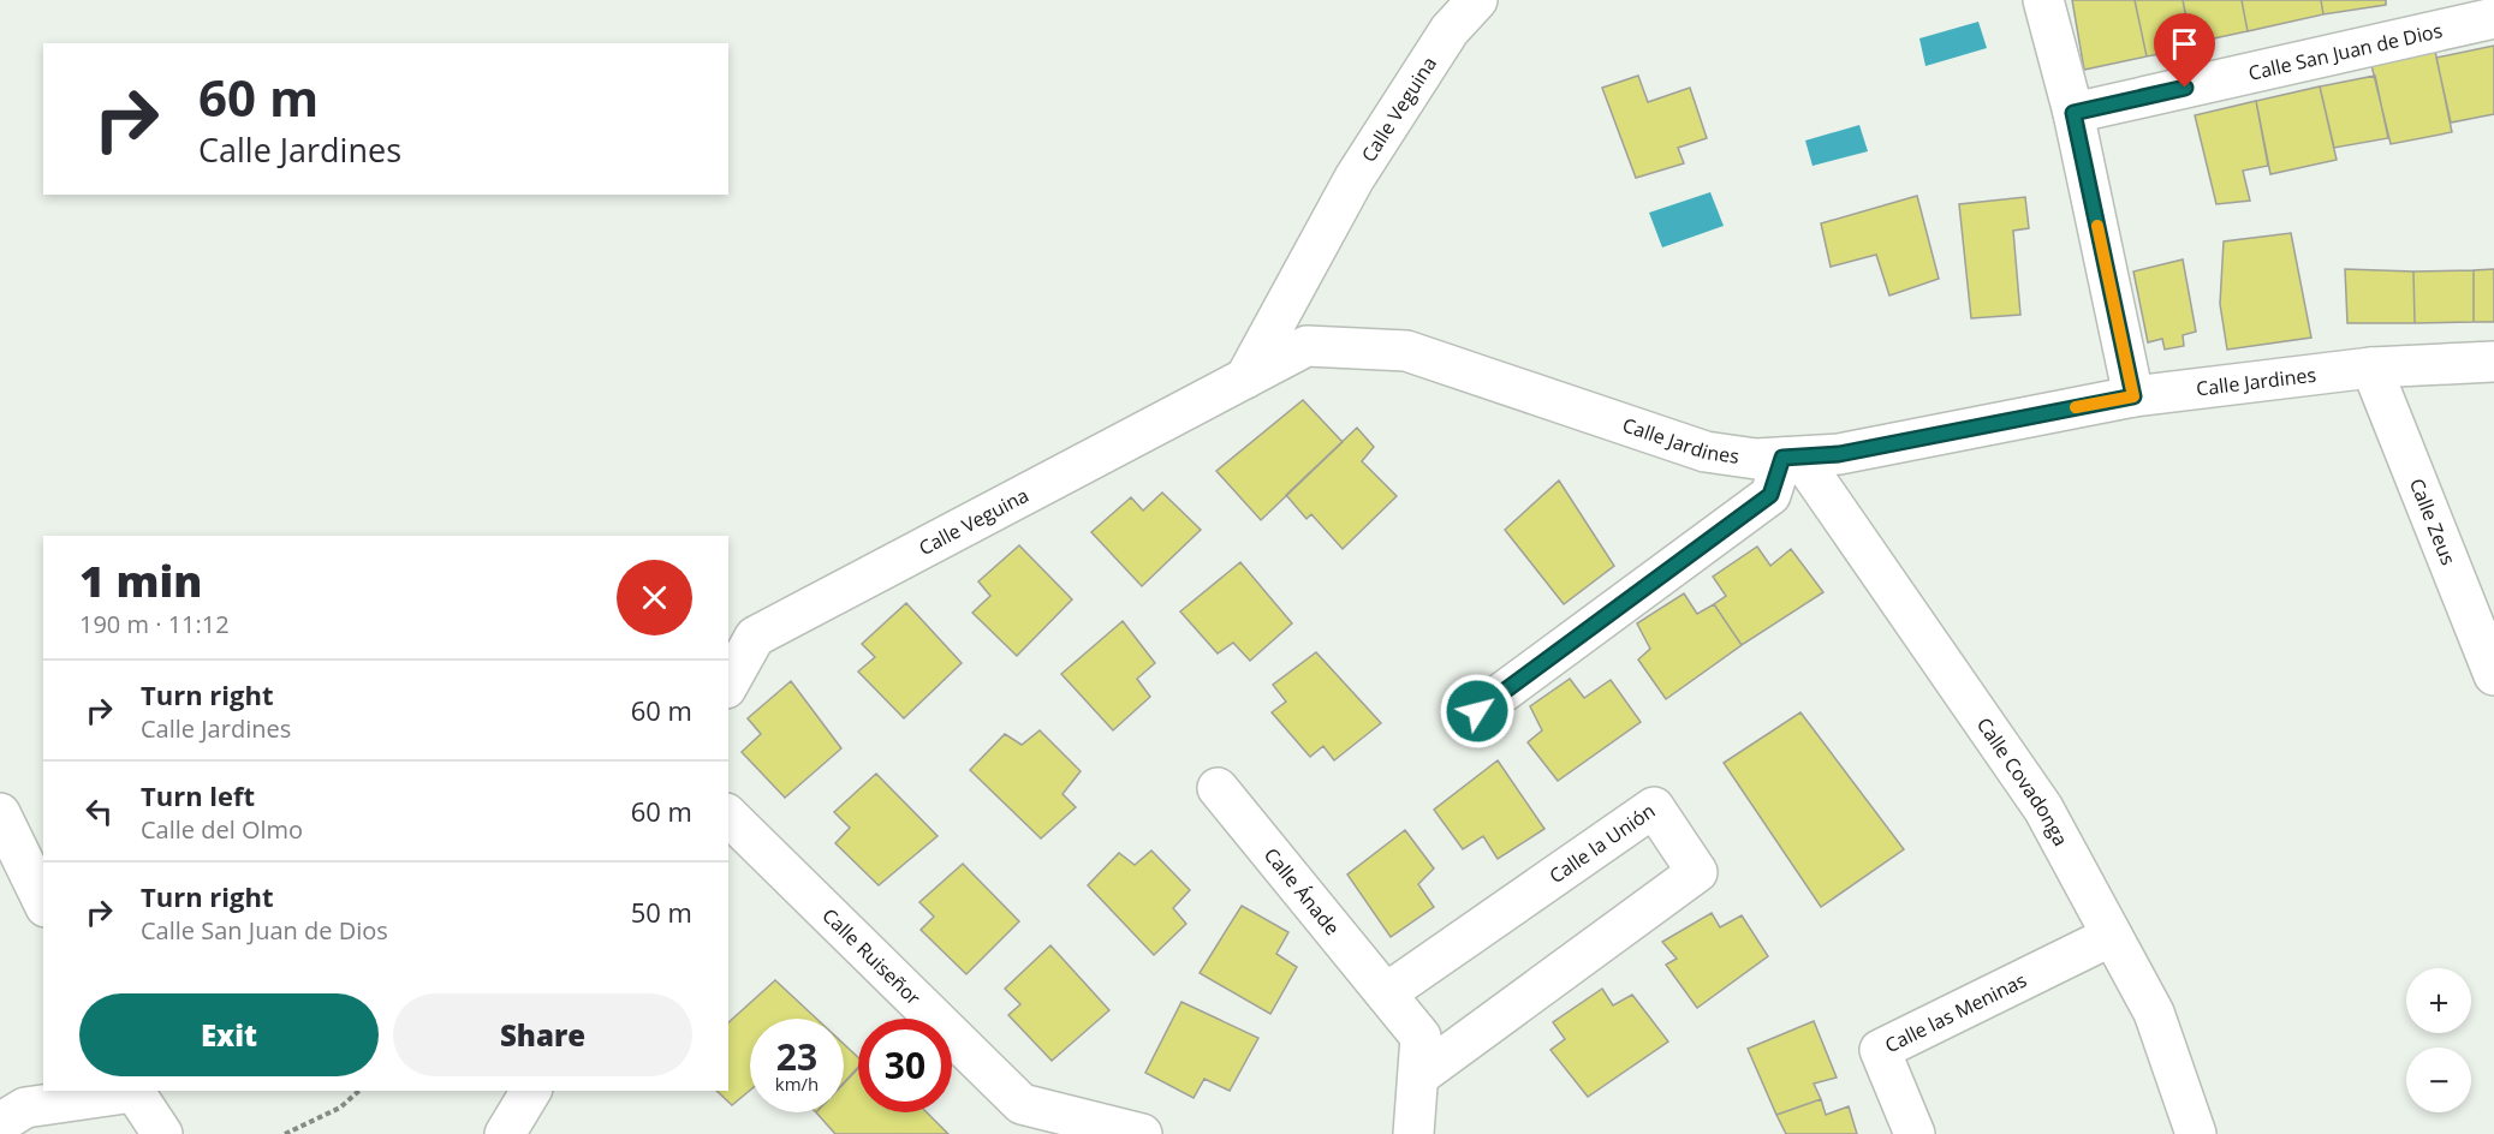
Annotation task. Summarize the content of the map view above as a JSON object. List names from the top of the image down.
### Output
{
  "streets": {
    "street": [
      "Calle San Juan de Dios",
      "Calle Veguina",
      "Calle Jardines",
      "Calle Zeus",
      "Calle Covadonga",
      "Calle la Unión",
      "Calle Ánade",
      "Calle Ruiseñor",
      "Calle las Meninas"
    ]
  },
  "crossings": [
    ["Calle Veguina", "Calle Jardines"],
    ["Calle Jardines", "Calle Zeus"],
    ["Calle Jardines", "Calle Covadonga"],
    ["Calle Covadonga", "Calle las Meninas"],
    ["Calle la Unión", "Calle Ánade"]
  ],
  "page": {
    "turn": ["60 m", "Calle Jardines"],
    "heading": ["1 min", "190 m · 11:12"],
    "list": [
      {
        "name": "Turn right",
        "note": "Calle Jardines",
        "value": "60 m"
      },
      {
        "name": "Turn left",
        "note": "Calle del Olmo",
        "value": "60 m"
      },
      {
        "name": "Turn right",
        "note": "Calle San Juan de Dios",
        "value": "50 m"
      }
    ],
    "map_buttons": ["+", "−"],
    "buttons": ["Exit", "Share"],
    "speed": "23 km/h",
    "limit": "30"
  }
}
